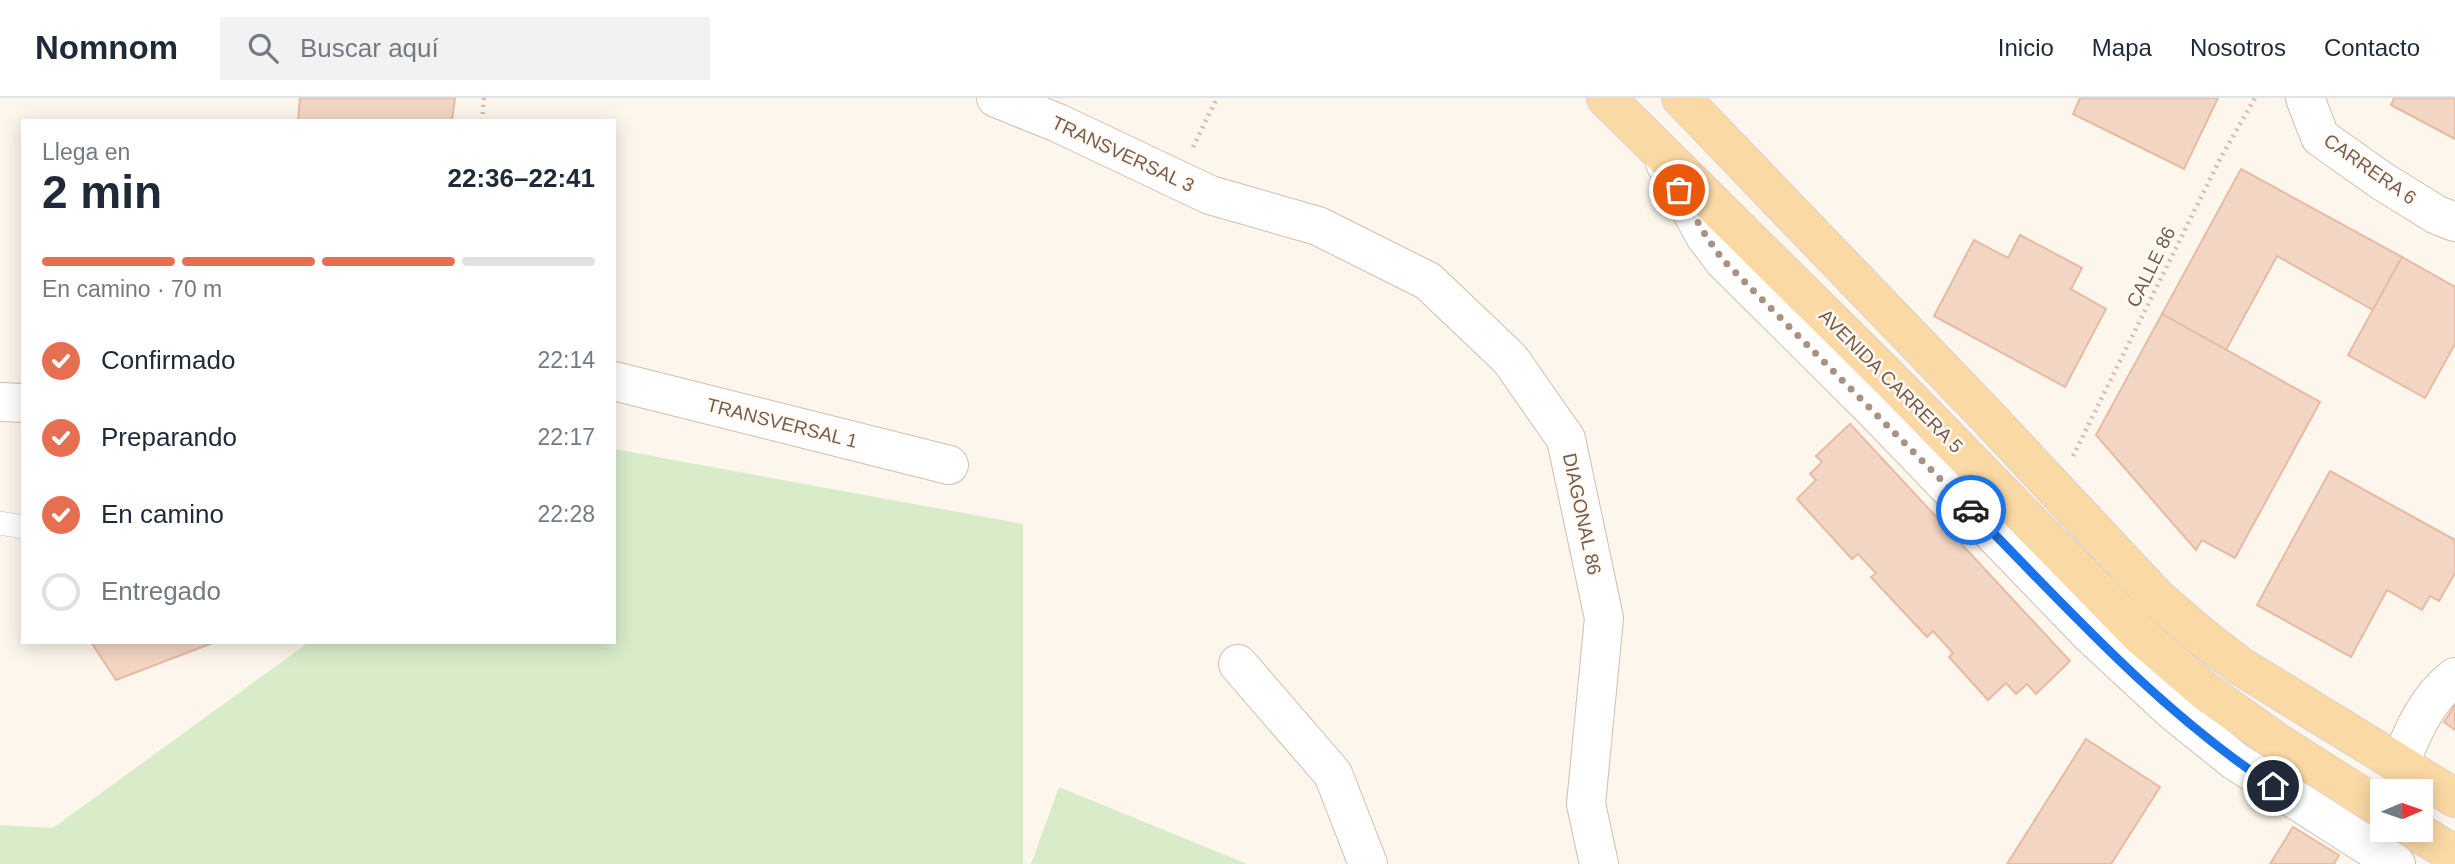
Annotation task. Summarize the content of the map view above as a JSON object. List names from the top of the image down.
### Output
{
  "streets": {
    "main road": ["AVENIDA CARRERA 5"],
    "street": [
      "TRANSVERSAL 3",
      "CARRERA 6",
      "TRANSVERSAL 1",
      "DIAGONAL 86"
    ],
    "path": ["CALLE 86"]
  },
  "crossings": [
    ["TRANSVERSAL 3", "DIAGONAL 86"]
  ],
  "north": "right",
  "page": {
    "header": "Nomnom",
    "search": "Buscar aquí",
    "nav": [
      "Inicio",
      "Mapa",
      "Nosotros",
      "Contacto"
    ],
    "heading": ["2 min", "Llega en", "22:36–22:41"],
    "bar": "En camino · 70 m",
    "list": [
      ["Confirmado", "22:14"],
      ["Preparando", "22:17"],
      ["En camino", "22:28"],
      "Entregado"
    ]
  }
}
